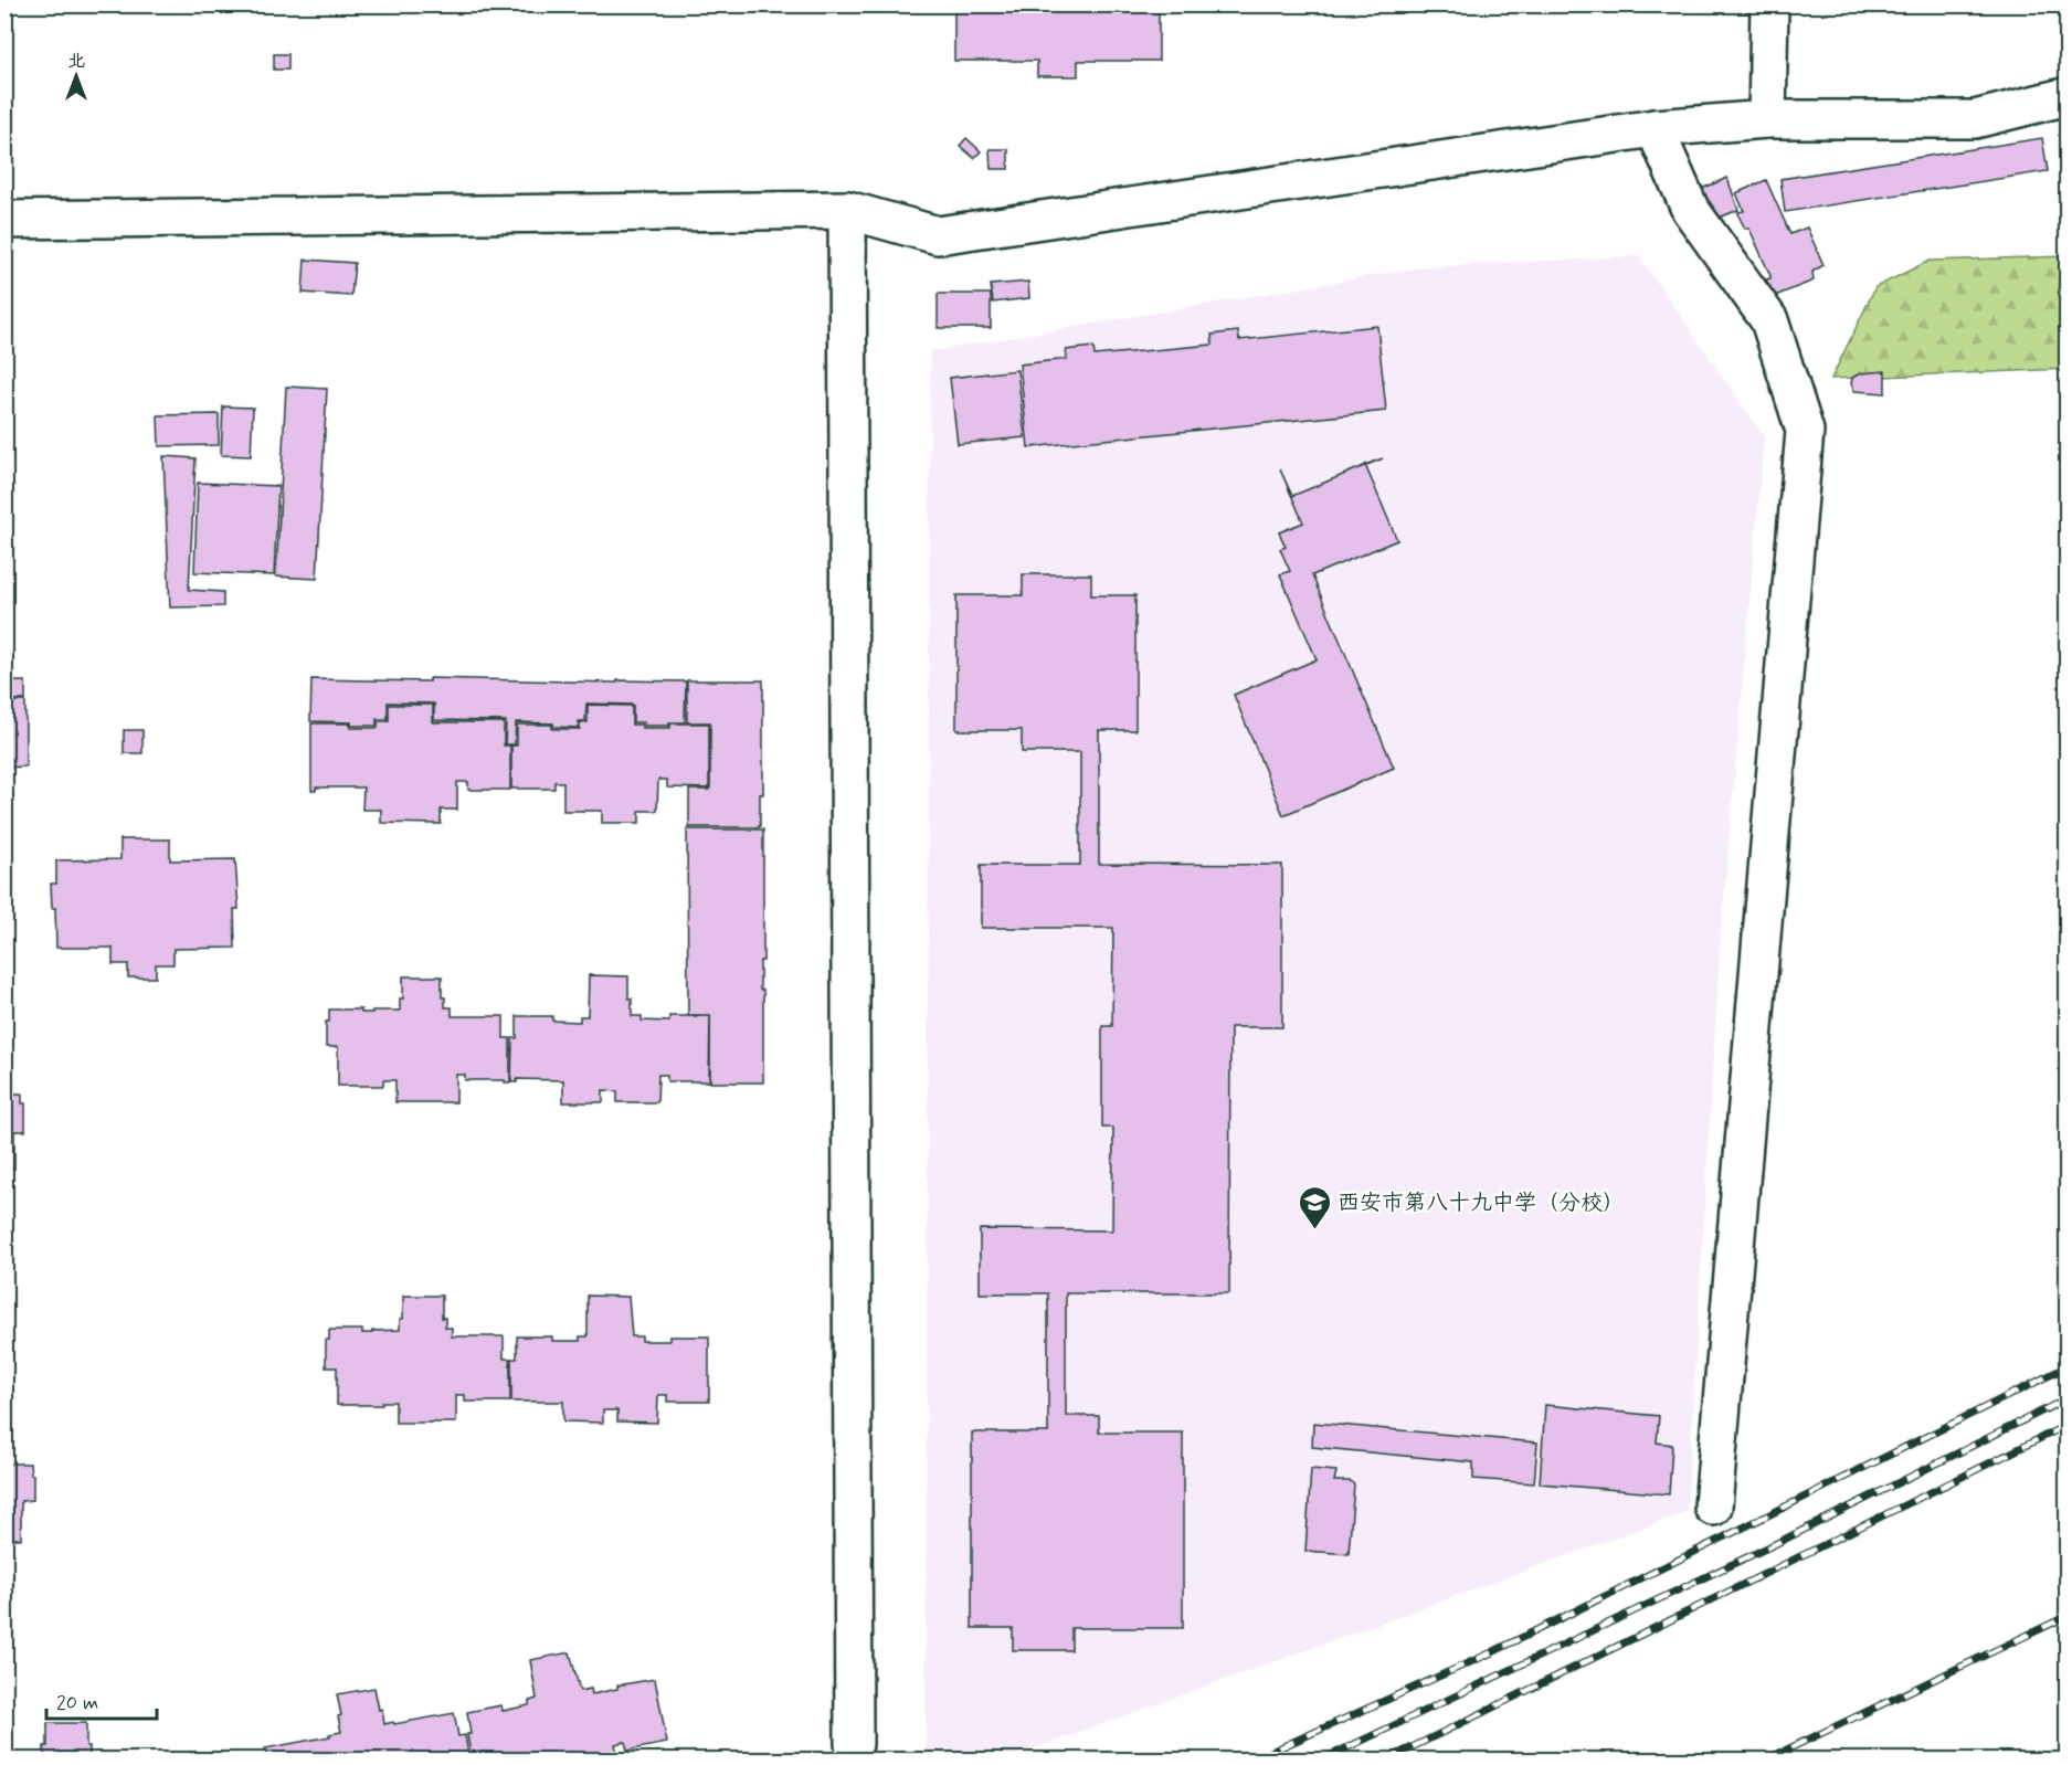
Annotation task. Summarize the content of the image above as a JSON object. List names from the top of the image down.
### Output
{
  "places": {
    "school or university": ["西安市第八十九中学（分校）"]
  },
  "scale_bar": "20 m",
  "north": "top"
}
